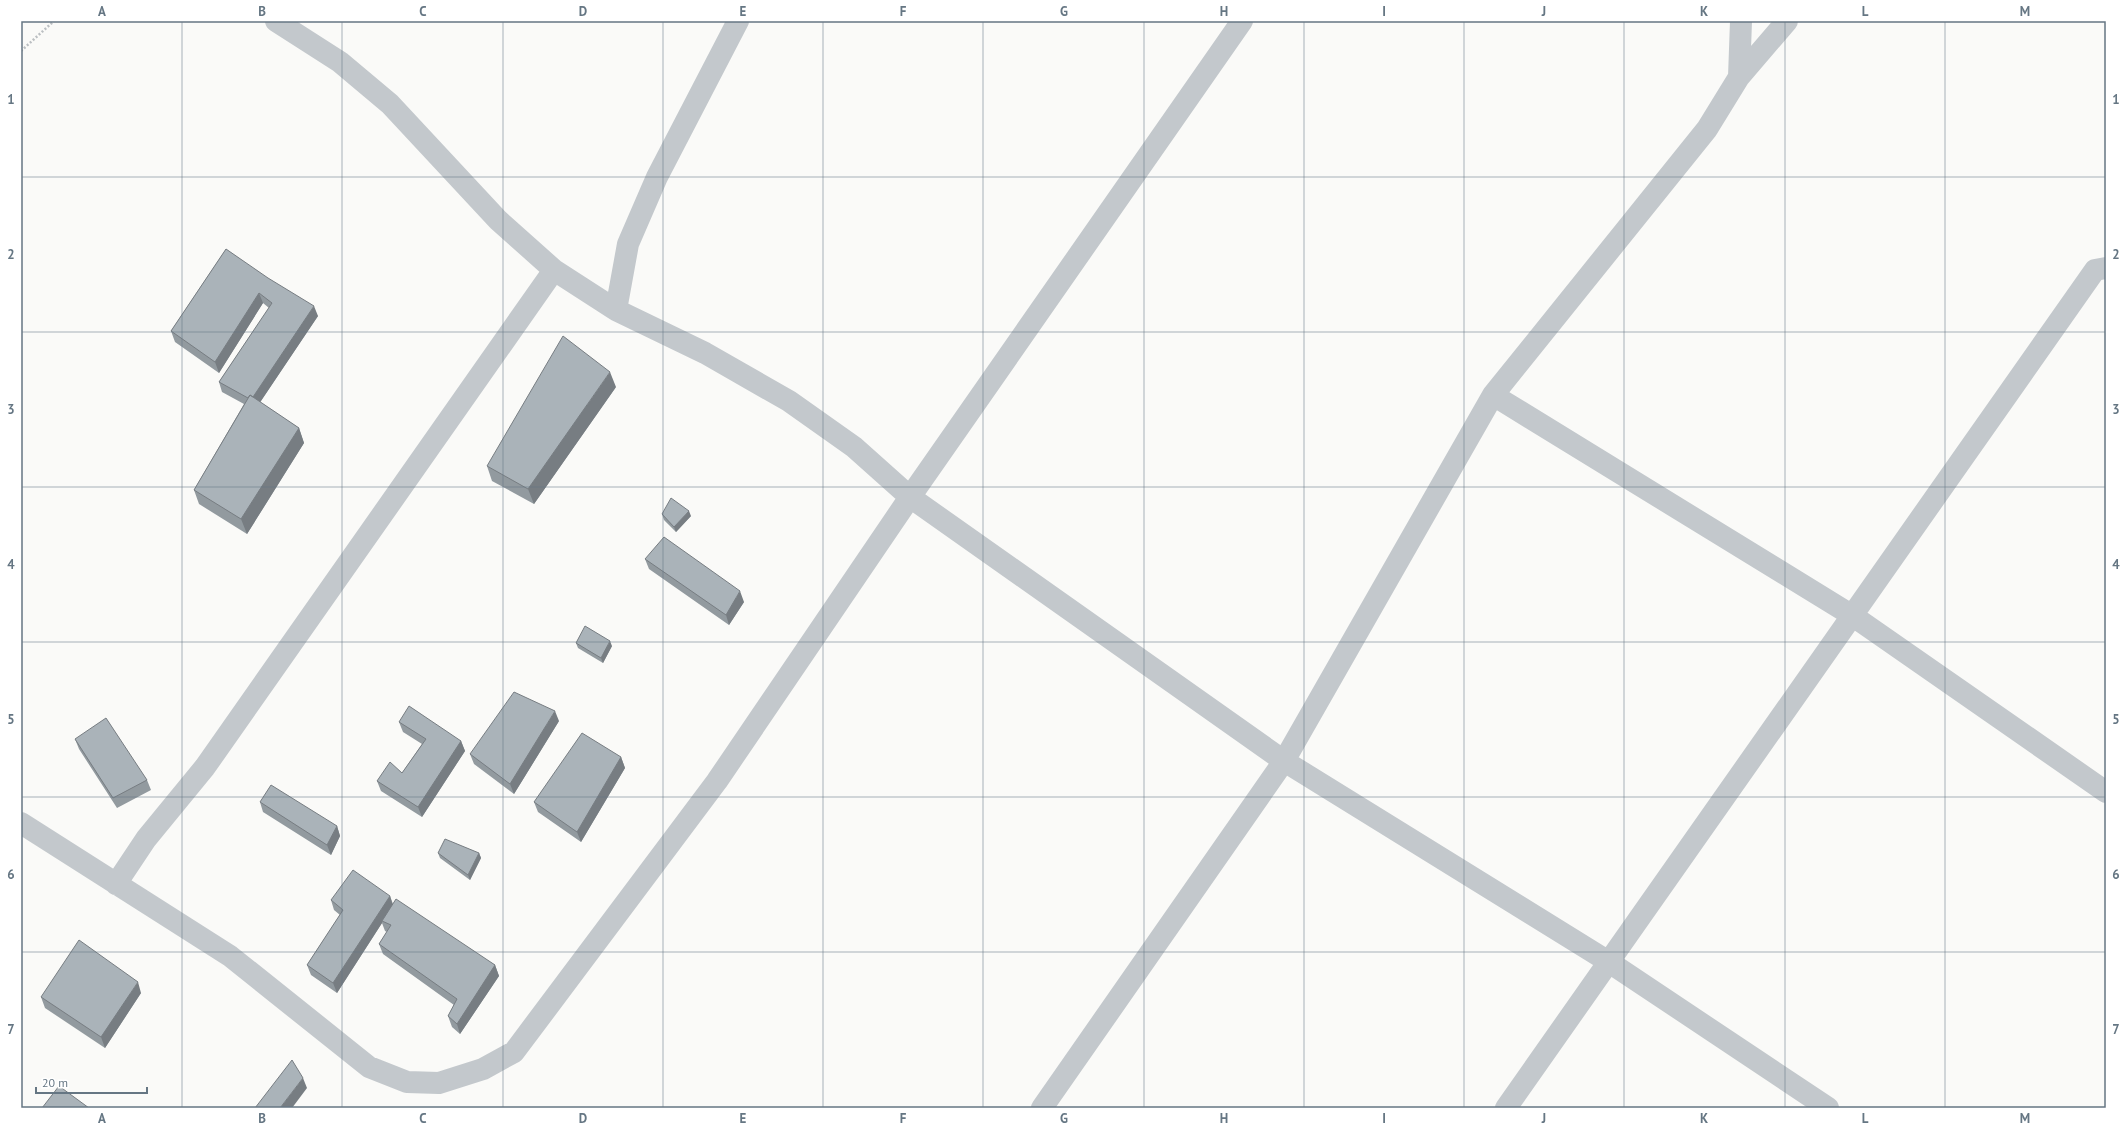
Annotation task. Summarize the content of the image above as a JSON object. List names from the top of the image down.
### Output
{
  "scale_bar": "20 m",
  "grid": {
    "columns": [
      "A",
      "B",
      "C",
      "D",
      "E",
      "F",
      "G",
      "H",
      "I",
      "J",
      "K",
      "L",
      "M"
    ],
    "rows": [
      "1",
      "2",
      "3",
      "4",
      "5",
      "6",
      "7"
    ]
  }
}
